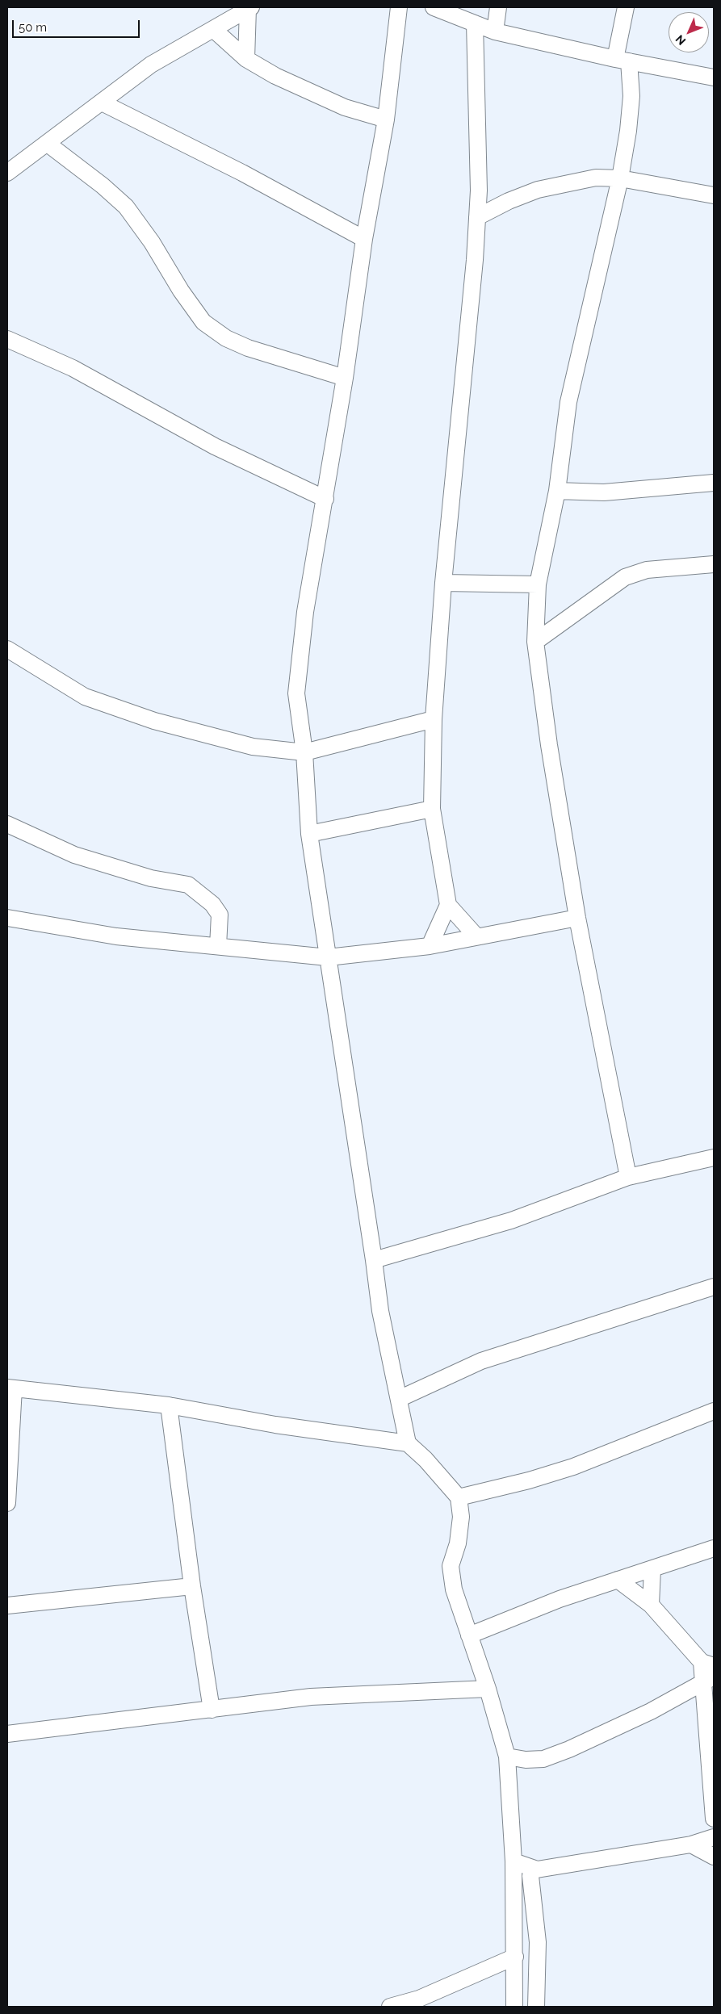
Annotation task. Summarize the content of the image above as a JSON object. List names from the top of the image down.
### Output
{
  "scale_bar": "50 m",
  "north": "bottom left"
}
